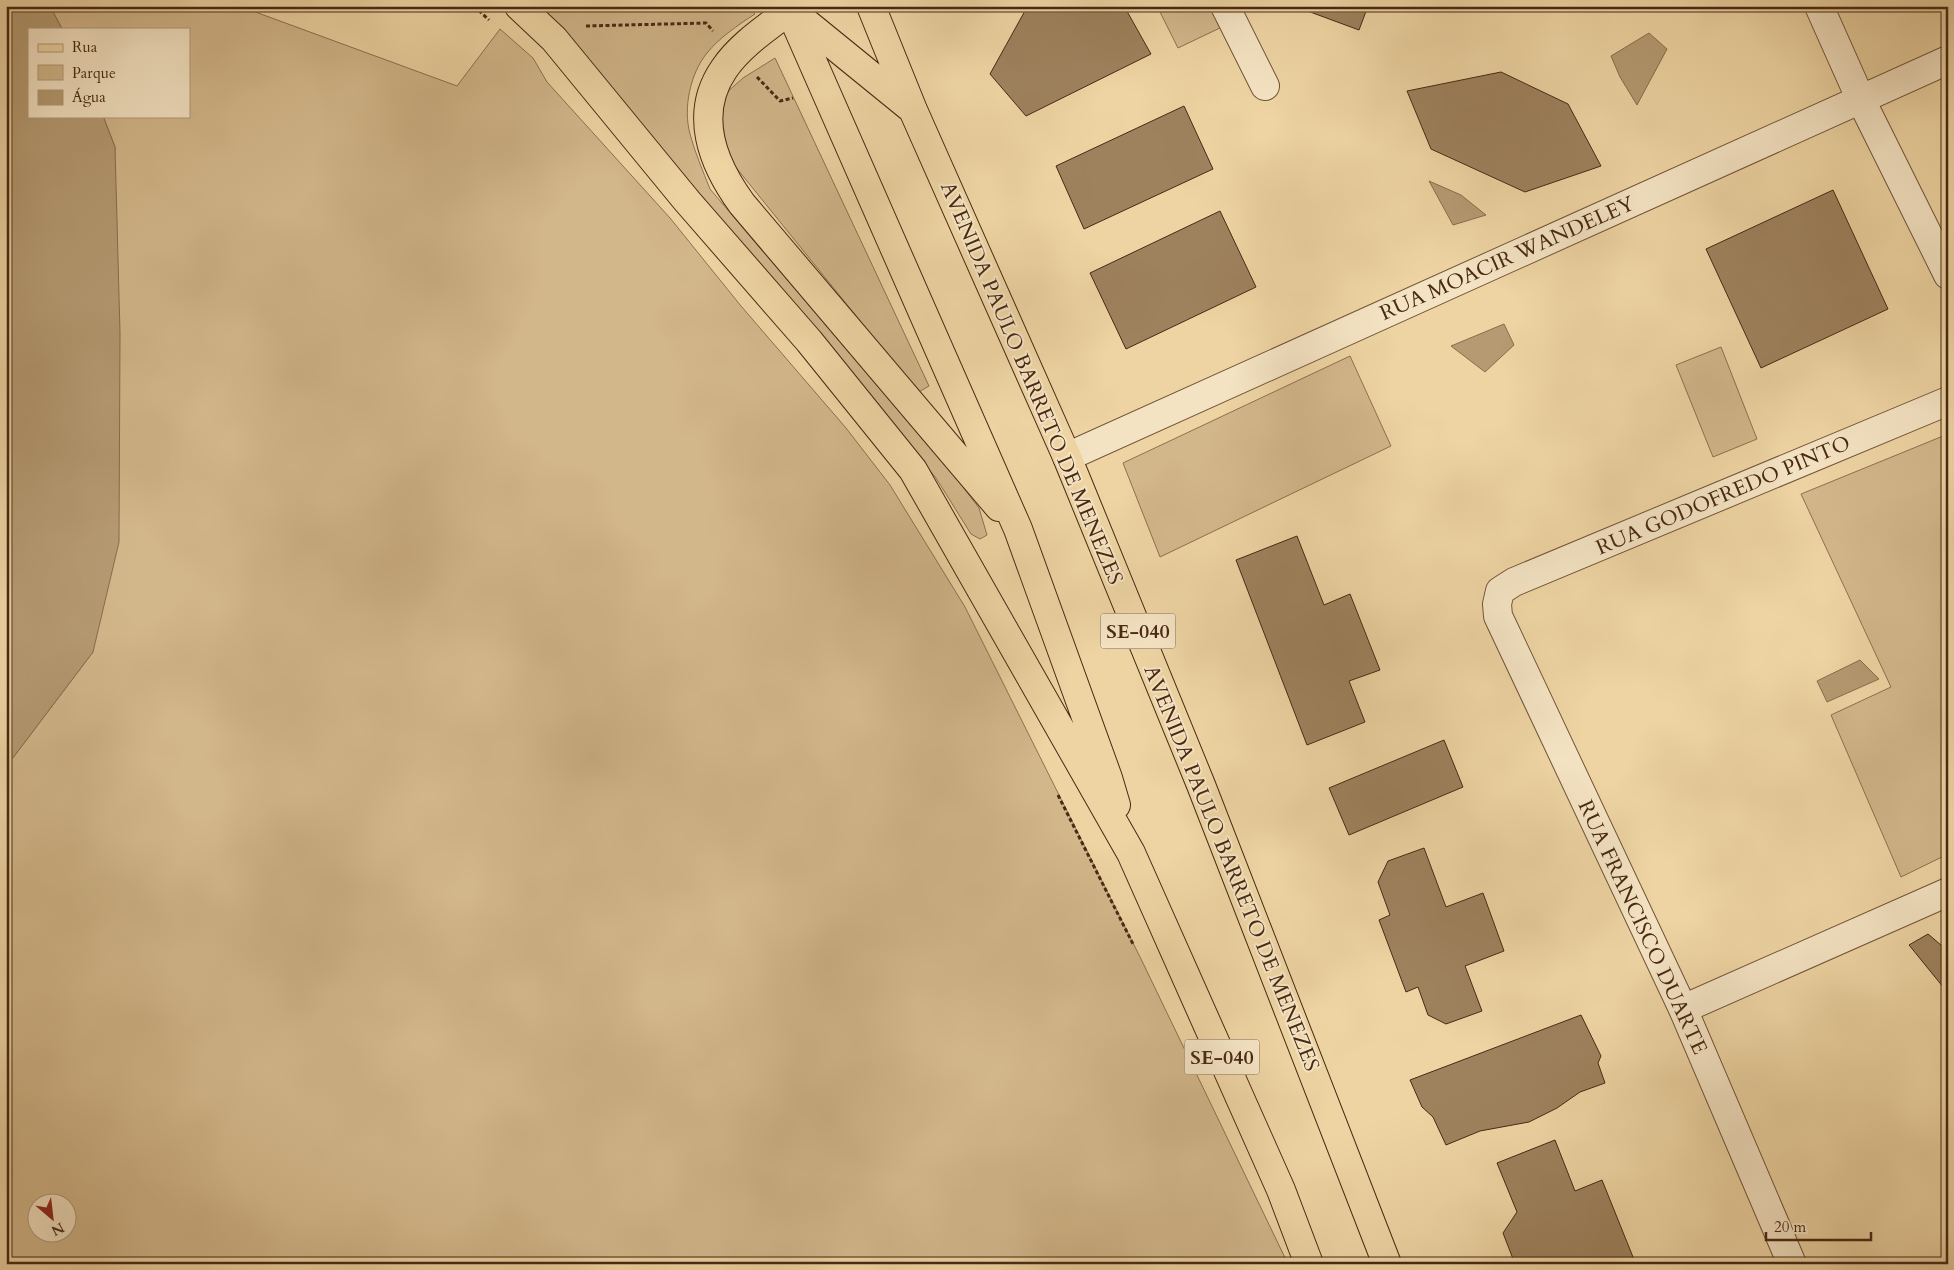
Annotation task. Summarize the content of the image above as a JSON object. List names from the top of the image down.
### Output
{
  "streets": {
    "main road": ["AVENIDA PAULO BARRETO DE MENEZES", "SE-040"],
    "street": ["RUA MOACIR WANDELEY", "RUA GODOFREDO PINTO", "RUA FRANCISCO DUARTE"]
  },
  "crossings": [
    ["RUA MOACIR WANDELEY", "AVENIDA PAULO BARRETO DE MENEZES"],
    ["RUA GODOFREDO PINTO", "RUA FRANCISCO DUARTE"]
  ],
  "legend": ["Rua", "Parque", "Água"],
  "scale_bar": "20 m",
  "north": "bottom right"
}
